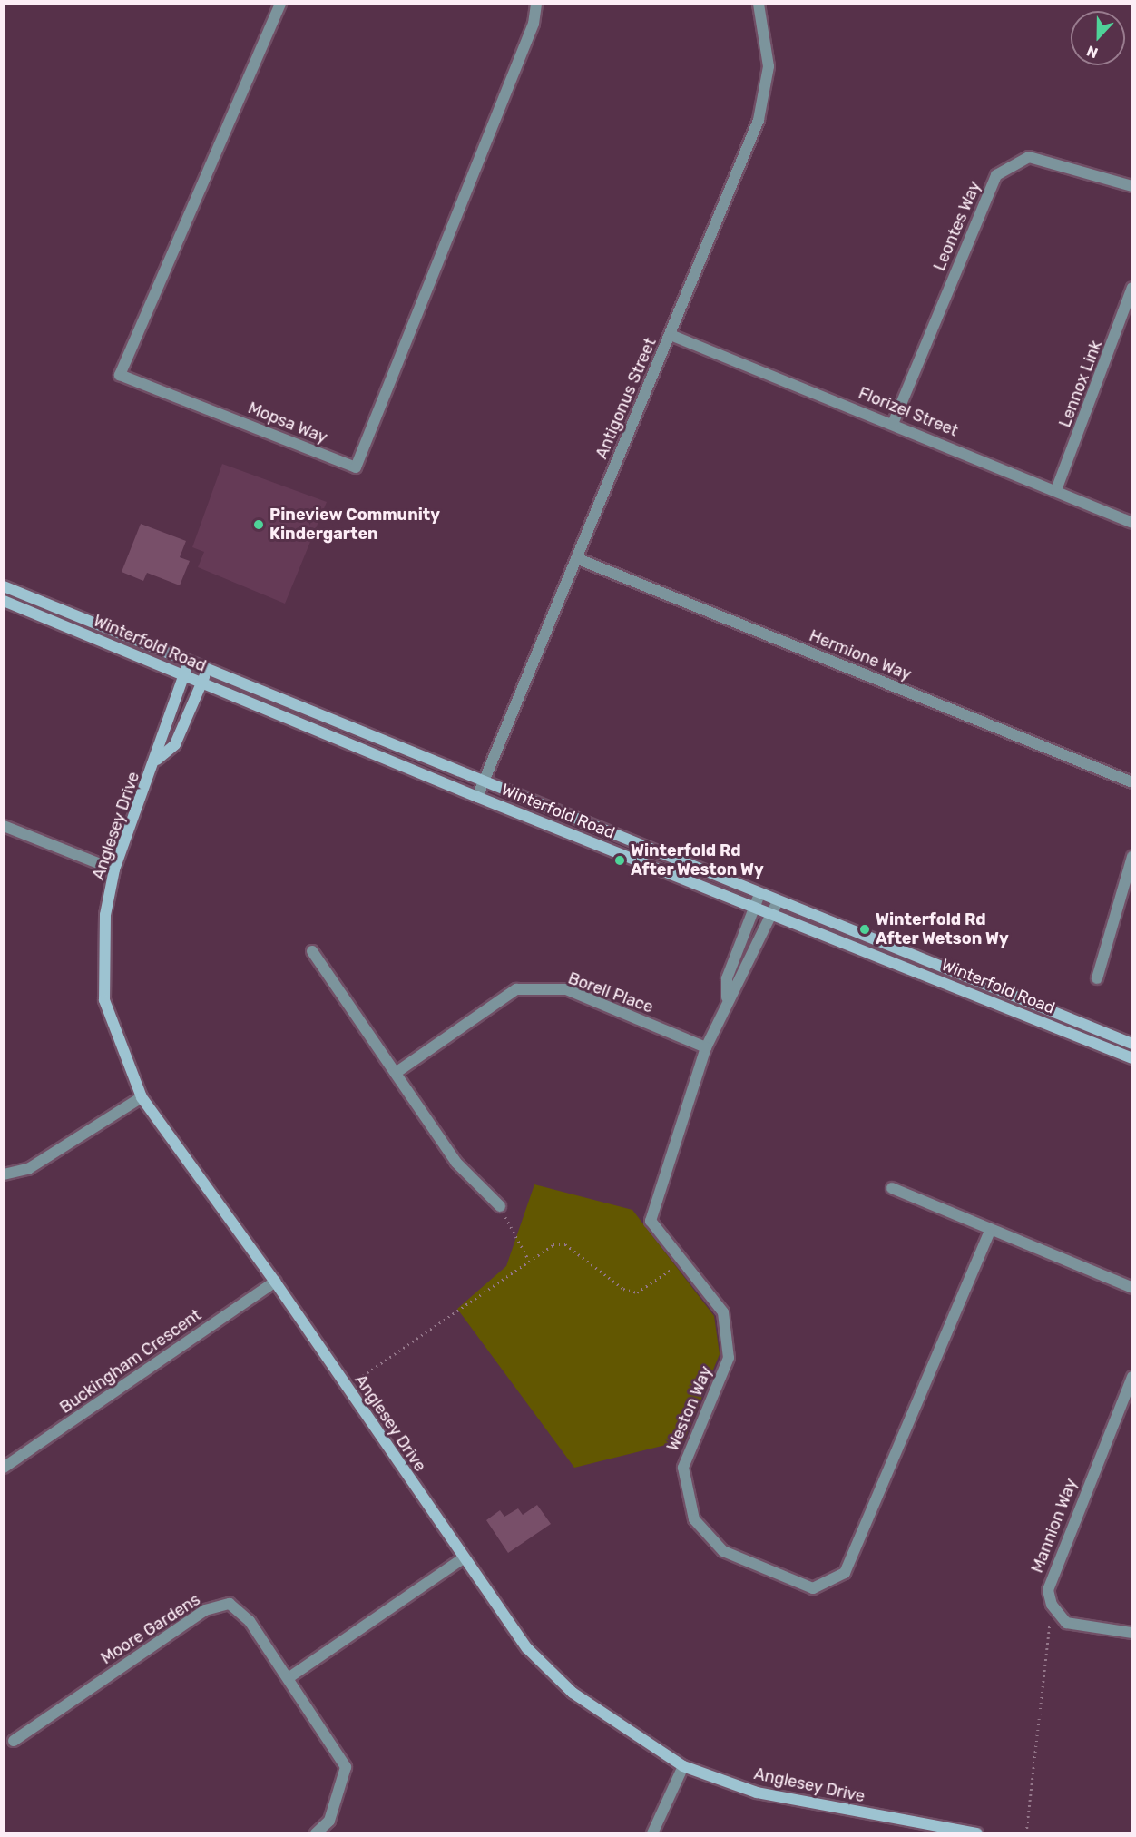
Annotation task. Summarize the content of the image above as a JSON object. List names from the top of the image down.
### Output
{
  "streets": {
    "main road": ["Winterfold Road", "Anglesey Drive"],
    "street": [
      "Leontes Way",
      "Lennox Link",
      "Antigonus Street",
      "Florizel Street",
      "Mopsa Way",
      "Hermione Way",
      "Borell Place",
      "Buckingham Crescent",
      "Weston Way",
      "Mannion Way",
      "Moore Gardens"
    ]
  },
  "crossings": [
    ["Leontes Way", "Florizel Street"],
    ["Lennox Link", "Florizel Street"],
    ["Antigonus Street", "Florizel Street"],
    ["Antigonus Street", "Winterfold Road"],
    ["Antigonus Street", "Hermione Way"],
    ["Winterfold Road", "Anglesey Drive"],
    ["Winterfold Road", "Weston Way"],
    ["Anglesey Drive", "Buckingham Crescent"],
    ["Borell Place", "Weston Way"]
  ],
  "places": ["Pineview Community Kindergarten", "Winterfold Rd After Weston Wy", "Winterfold Rd After Wetson Wy"],
  "north": "bottom"
}
